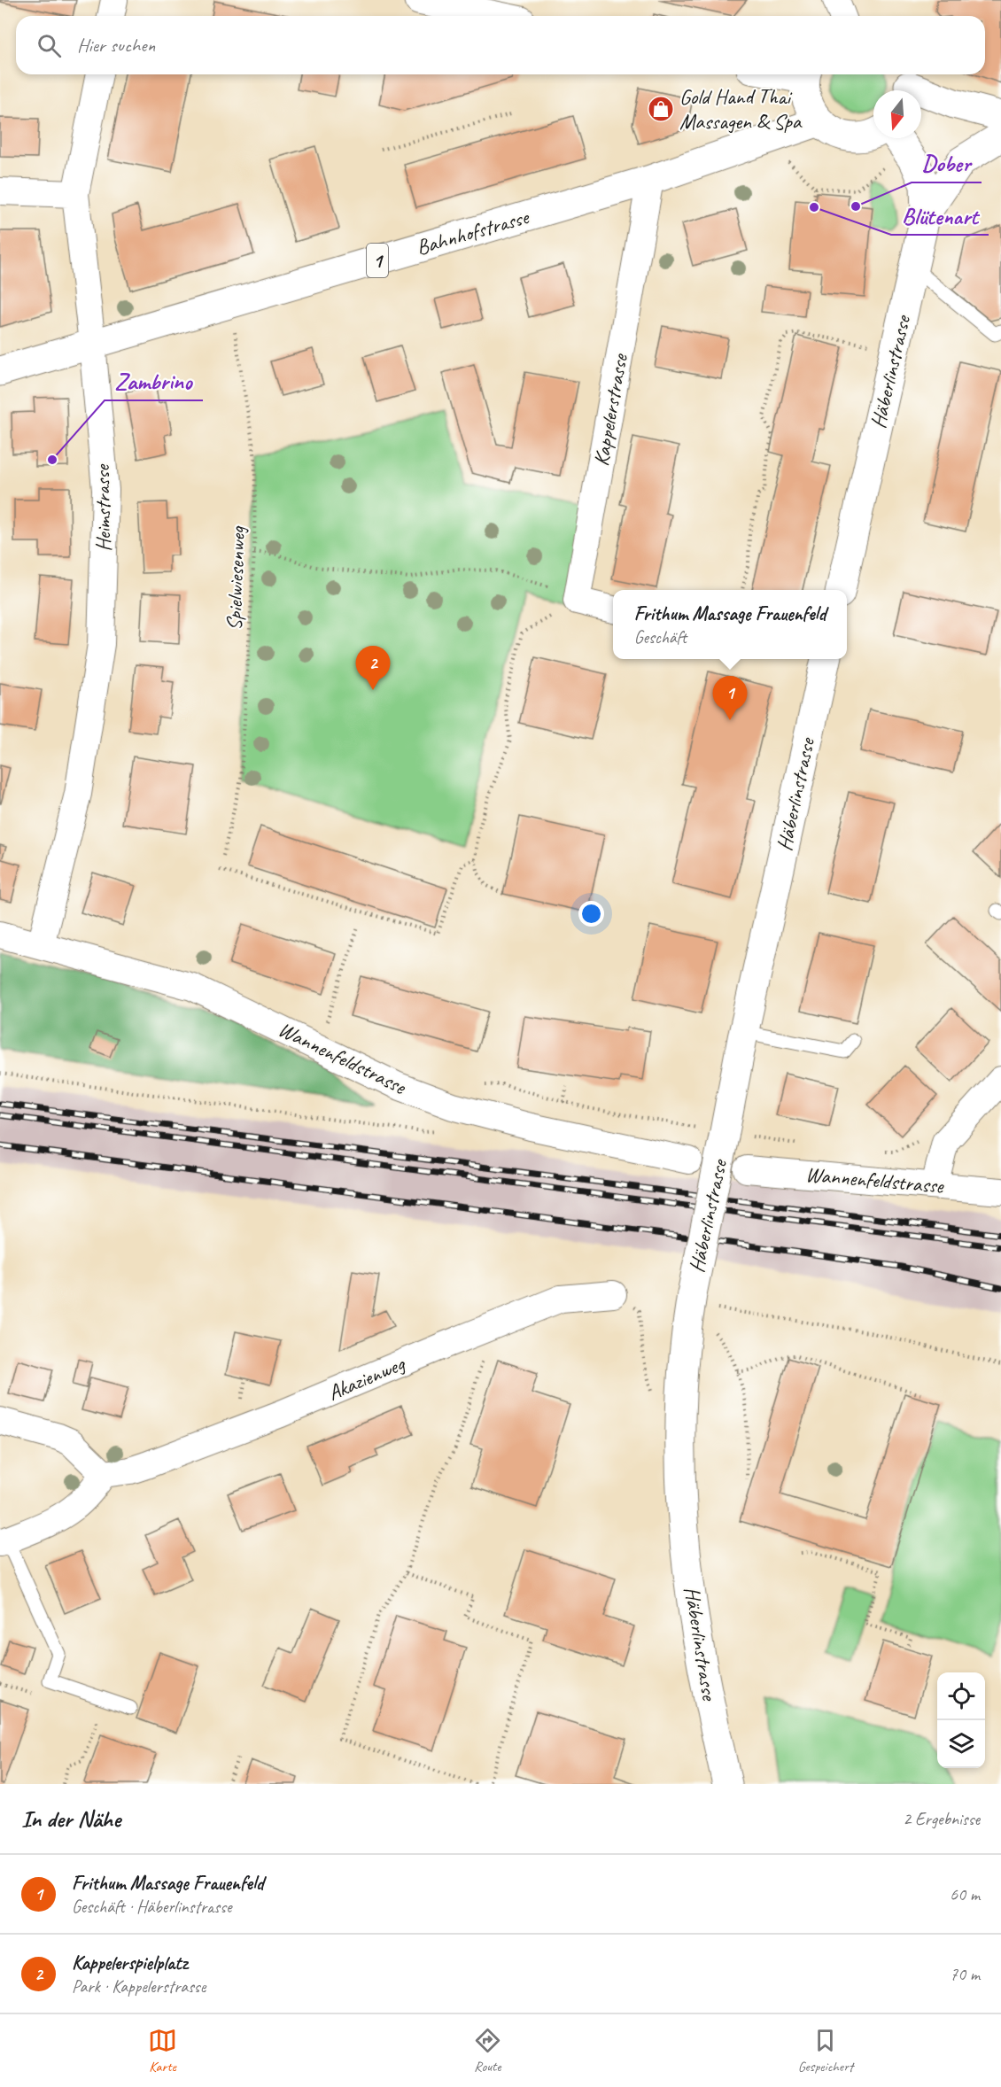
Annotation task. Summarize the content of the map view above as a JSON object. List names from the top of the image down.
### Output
{
  "streets": {
    "street": [
      "Bahnhofstrasse",
      "1",
      "Häberlinstrasse",
      "Kappelerstrasse",
      "Heimstrasse",
      "Wannenfeldstrasse",
      "Akazienweg"
    ],
    "path": ["Spielwiesenweg"]
  },
  "crossings": [
    ["Bahnhofstrasse", "Kappelerstrasse"],
    ["Bahnhofstrasse", "Heimstrasse"],
    ["Bahnhofstrasse", "Spielwiesenweg"],
    ["Heimstrasse", "Wannenfeldstrasse"]
  ],
  "places": {
    "shop": ["Gold Hand Thai Massagen & Spa"],
    "other": ["Dober", "Blütenart", "Zambrino"]
  },
  "north": "bottom",
  "page": {
    "search": "Hier suchen",
    "popup": ["Frithum Massage Frauenfeld", "Geschäft"],
    "pins": ["2", "1"],
    "heading": ["In der Nähe", "2 Ergebnisse"],
    "list": [
      {
        "mark": "1",
        "name": "Frithum Massage Frauenfeld",
        "note": "Geschäft · Häberlinstrasse",
        "value": "60 m"
      },
      {
        "mark": "2",
        "name": "Kappelerspielplatz",
        "note": "Park · Kappelerstrasse",
        "value": "70 m"
      }
    ],
    "nav": ["Karte", "Route", "Gespeichert"]
  }
}
